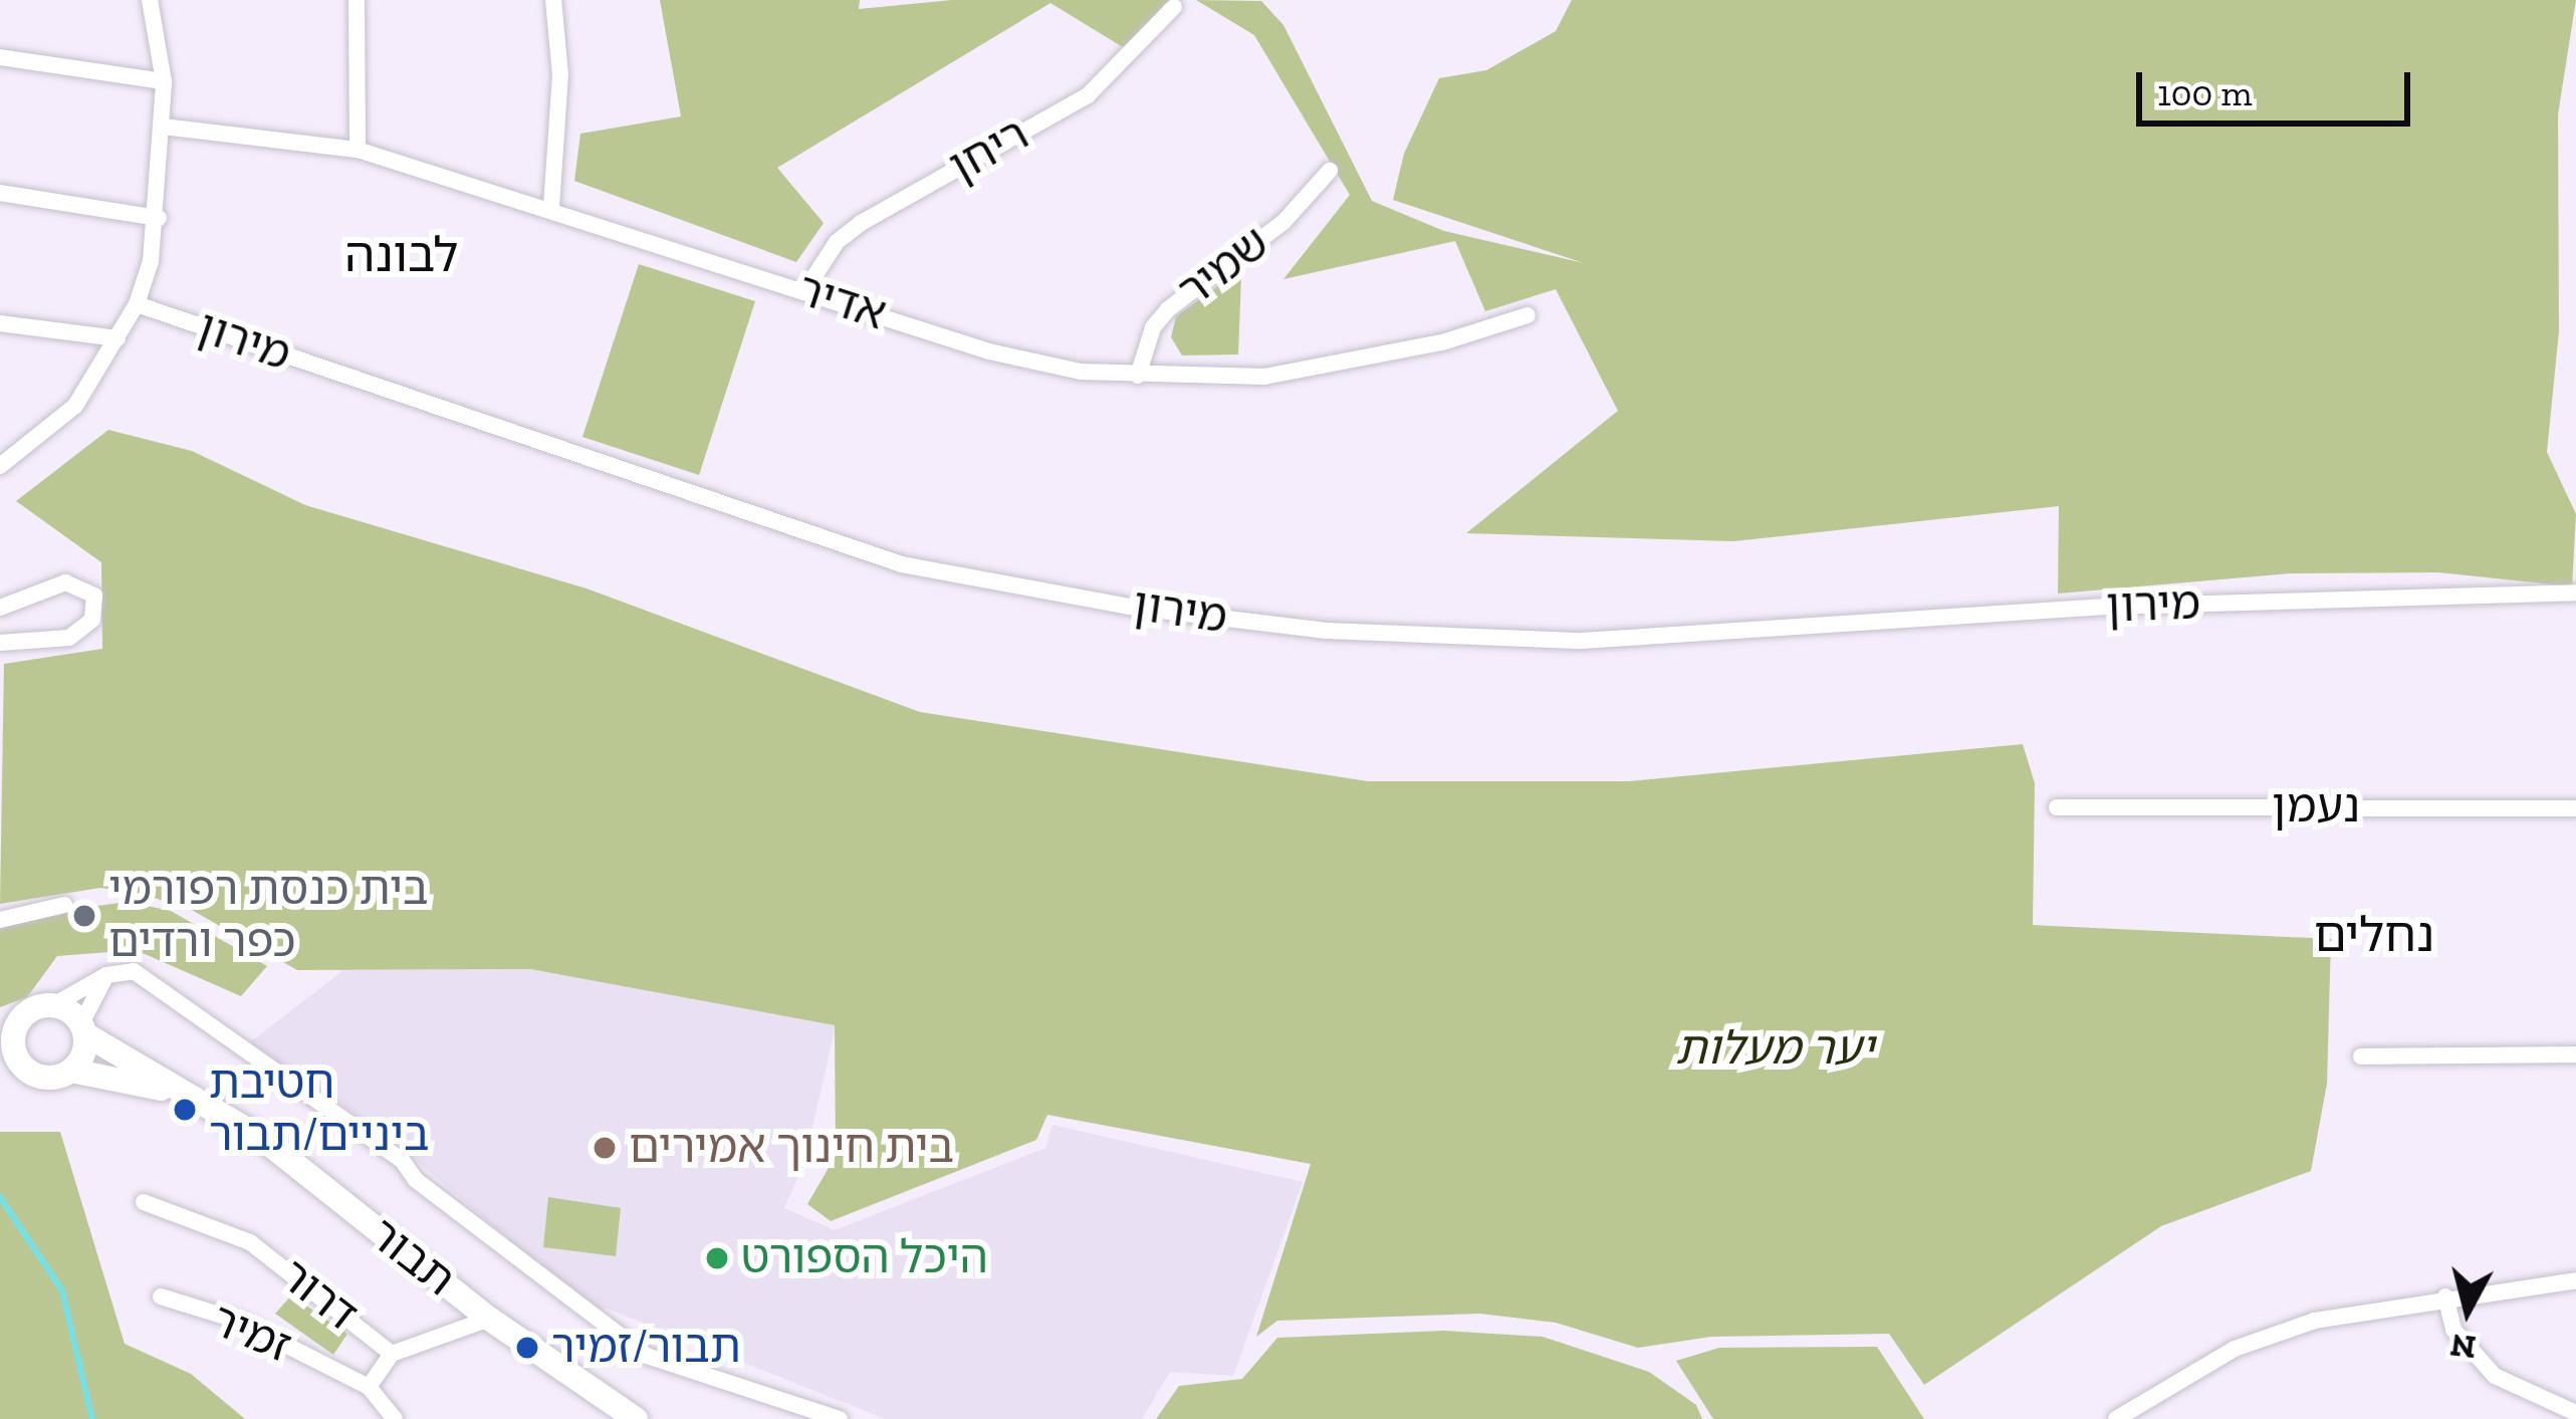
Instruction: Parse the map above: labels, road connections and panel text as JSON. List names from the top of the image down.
{
  "streets": {
    "street": [
      "ריחן",
      "שמיר",
      "אדיר",
      "מירון",
      "נעמן",
      "תבור",
      "דרור",
      "זמיר"
    ]
  },
  "crossings": [
    ["ריחן", "אדיר"],
    ["שמיר", "אדיר"],
    ["אדיר", "מירון"],
    ["תבור", "דרור"]
  ],
  "districts": ["לבונה", "נחלים"],
  "parks": ["יער מעלות"],
  "places": [
    "בית כנסת רפורמי כפר ורדים",
    "חטיבת ביניים/תבור",
    "בית חינוך אמירים",
    "היכל הספורט",
    "תבור/זמיר"
  ],
  "scale_bar": "100 m",
  "north": "bottom"
}
